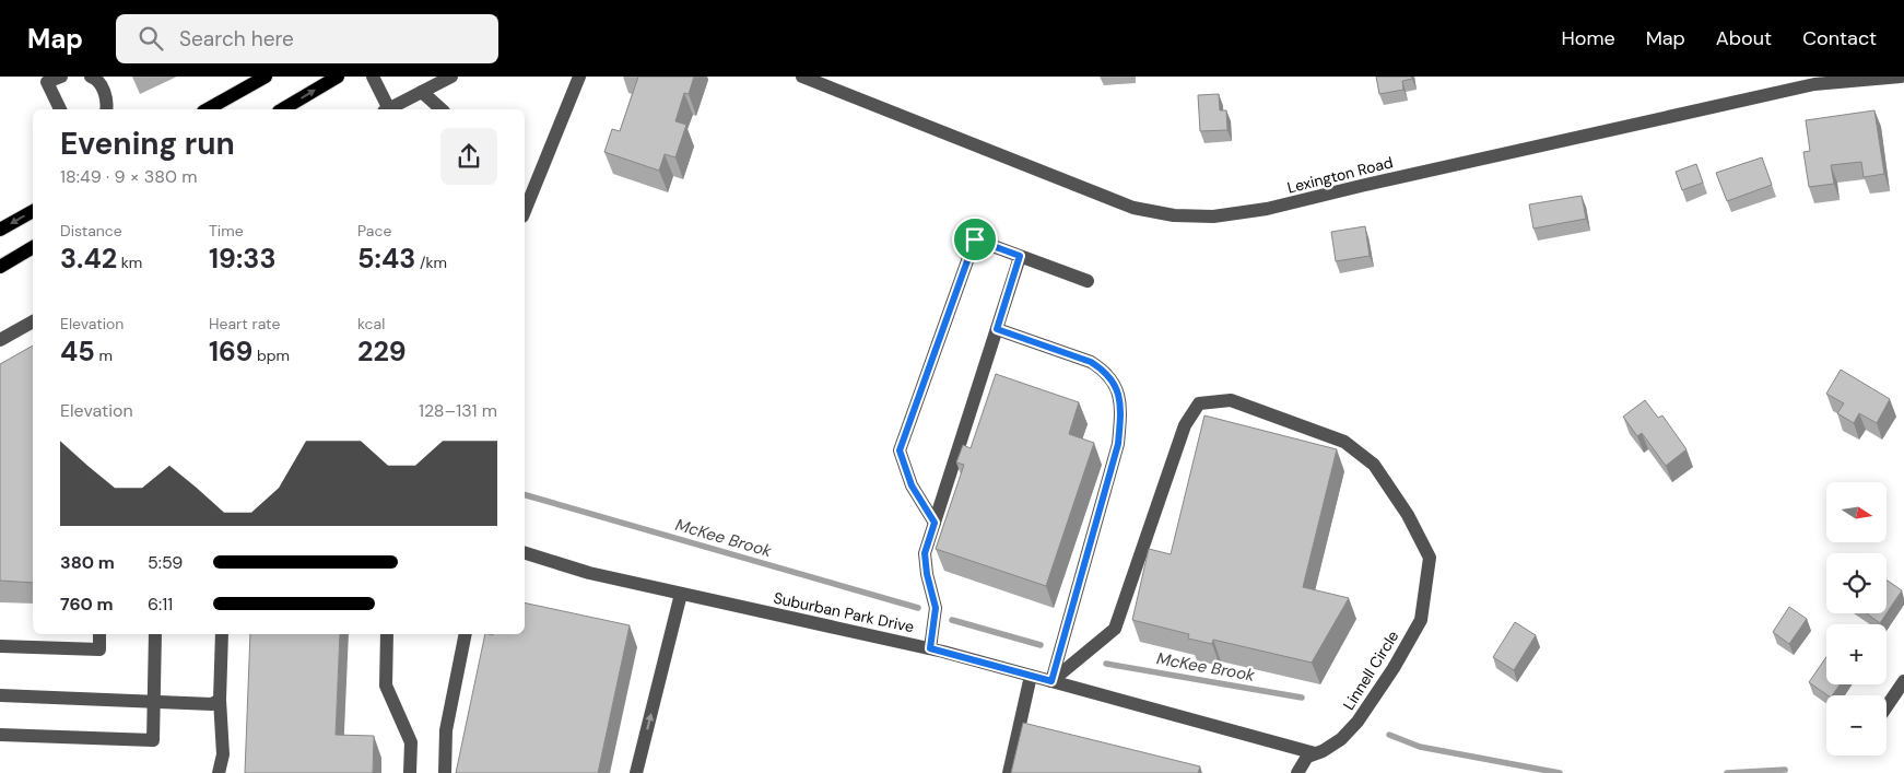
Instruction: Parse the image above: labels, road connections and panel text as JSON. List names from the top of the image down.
{
  "streets": {
    "street": ["Lexington Road", "Suburban Park Drive", "Linnell Circle"]
  },
  "crossings": [
    ["Suburban Park Drive", "Linnell Circle"]
  ],
  "water": ["McKee Brook"],
  "north": "right",
  "page": {
    "header": "Map",
    "search": "Search here",
    "nav": [
      "Home",
      "Map",
      "About",
      "Contact"
    ],
    "heading": ["Evening run", "18:49 · 9 × 380 m"],
    "stats": [
      ["Distance", "3.42 km"],
      ["Time", "19:33"],
      ["Pace", "5:43 /km"],
      ["Elevation", "45 m"],
      ["Heart rate", "169 bpm"],
      ["kcal", "229"]
    ],
    "chart": ["Elevation", "128–131 m"],
    "map_buttons": ["+", "−"],
    "list": [
      {
        "name": "380 m",
        "note": "5:59"
      },
      {
        "name": "760 m",
        "note": "6:11"
      }
    ]
  }
}
